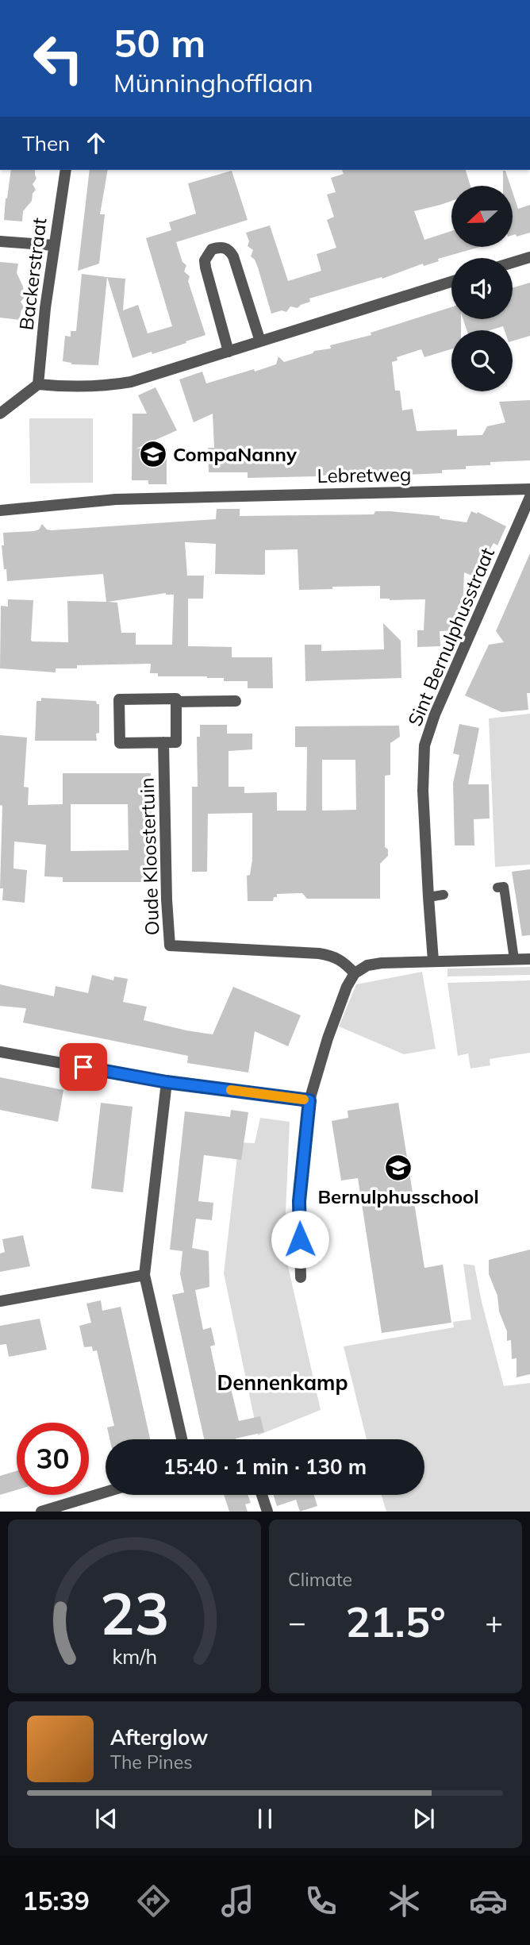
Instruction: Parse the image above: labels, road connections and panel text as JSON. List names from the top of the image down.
{
  "streets": {
    "street": [
      "Backerstraat",
      "Lebretweg",
      "Sint Bernulphusstraat",
      "Oude Kloostertuin"
    ]
  },
  "districts": ["Dennenkamp"],
  "places": {
    "school or university": ["CompaNanny", "Bernulphusschool"]
  },
  "north": "left",
  "page": {
    "turn": ["50 m", "Münninghofflaan"],
    "then": "Then",
    "limit": "30",
    "trip": "15:40 · 1 min · 130 m",
    "tile": "Climate",
    "heat": ["−", "21.5°", "+"],
    "song": ["Afterglow", "The Pines"],
    "tabs": "15:39",
    "gauge": ["23", "km/h"]
  }
}
